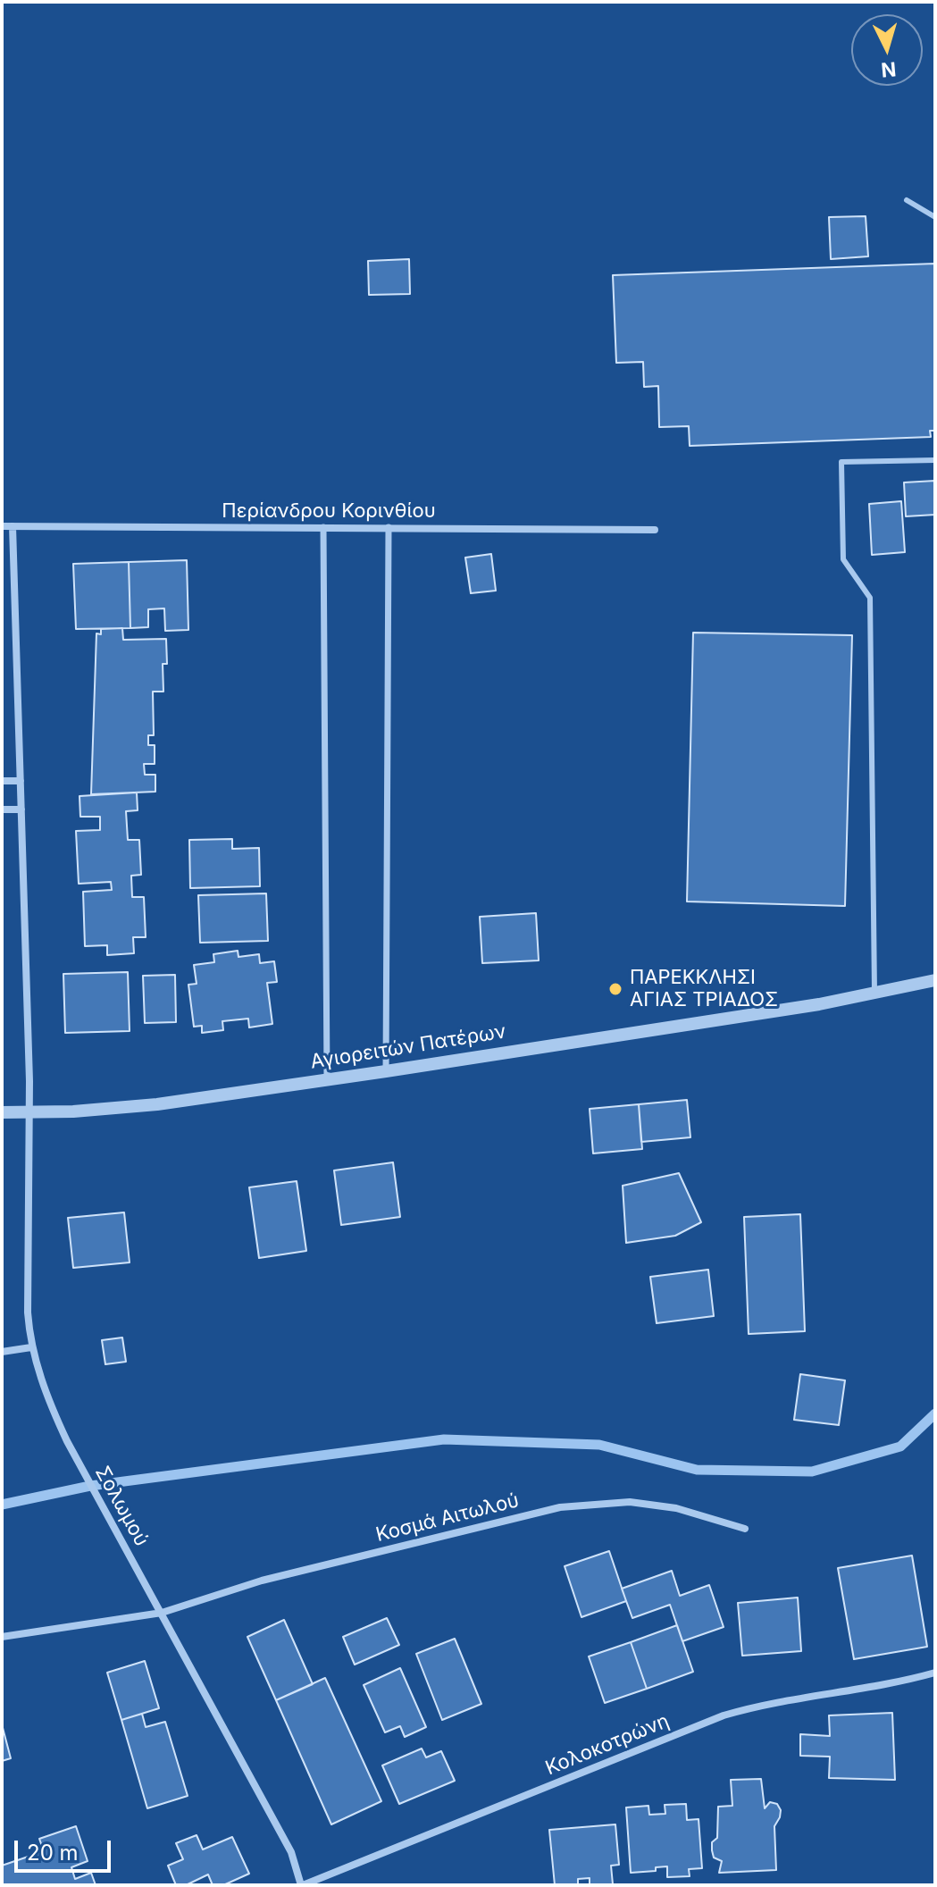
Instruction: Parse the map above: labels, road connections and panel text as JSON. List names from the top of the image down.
{
  "streets": {
    "street": [
      "Περίανδρου Κορινθίου",
      "Αγιορειτών Πατέρων",
      "Σολωμού",
      "Κοσμά Αιτωλού",
      "Κολοκοτρώνη"
    ]
  },
  "crossings": [
    ["Περίανδρου Κορινθίου", "Σολωμού"],
    ["Αγιορειτών Πατέρων", "Σολωμού"],
    ["Σολωμού", "Κοσμά Αιτωλού"],
    ["Σολωμού", "Κολοκοτρώνη"]
  ],
  "places": ["ΠΑΡΕΚΚΛΗΣΙ ΑΓΙΑΣ ΤΡΙΑΔΟΣ"],
  "scale_bar": "20 m",
  "north": "bottom"
}
